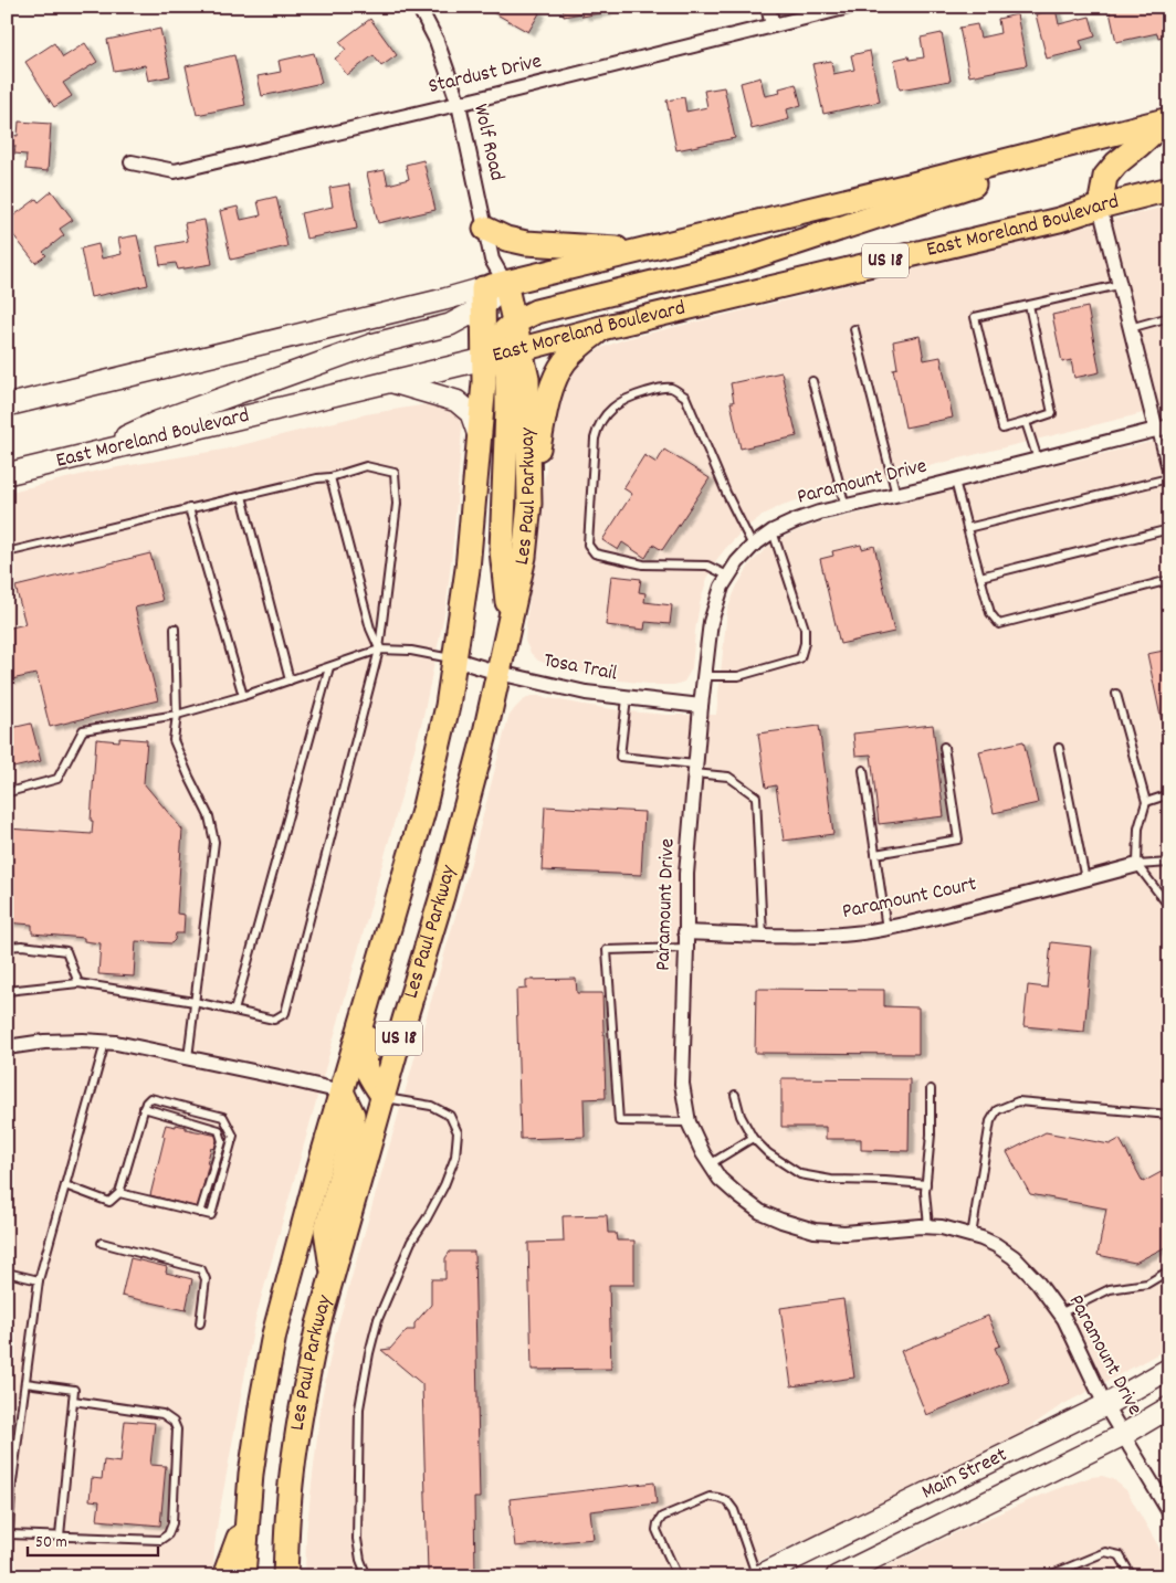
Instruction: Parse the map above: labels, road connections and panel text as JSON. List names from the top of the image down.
{
  "streets": {
    "main road": [
      "East Moreland Boulevard",
      "US 18",
      "Les Paul Parkway",
      "Main Street"
    ],
    "street": [
      "Stardust Drive",
      "Wolf Road",
      "Paramount Drive",
      "Tosa Trail",
      "Paramount Court"
    ]
  },
  "crossings": [
    ["Stardust Drive", "Wolf Road"],
    ["Wolf Road", "Les Paul Parkway"],
    ["East Moreland Boulevard", "US 18"],
    ["East Moreland Boulevard", "Les Paul Parkway"],
    ["US 18", "Les Paul Parkway"],
    ["Paramount Drive", "Tosa Trail"],
    ["Paramount Drive", "Paramount Court"],
    ["Paramount Drive", "Main Street"],
    ["Les Paul Parkway", "Tosa Trail"]
  ],
  "scale_bar": "50 m"
}
